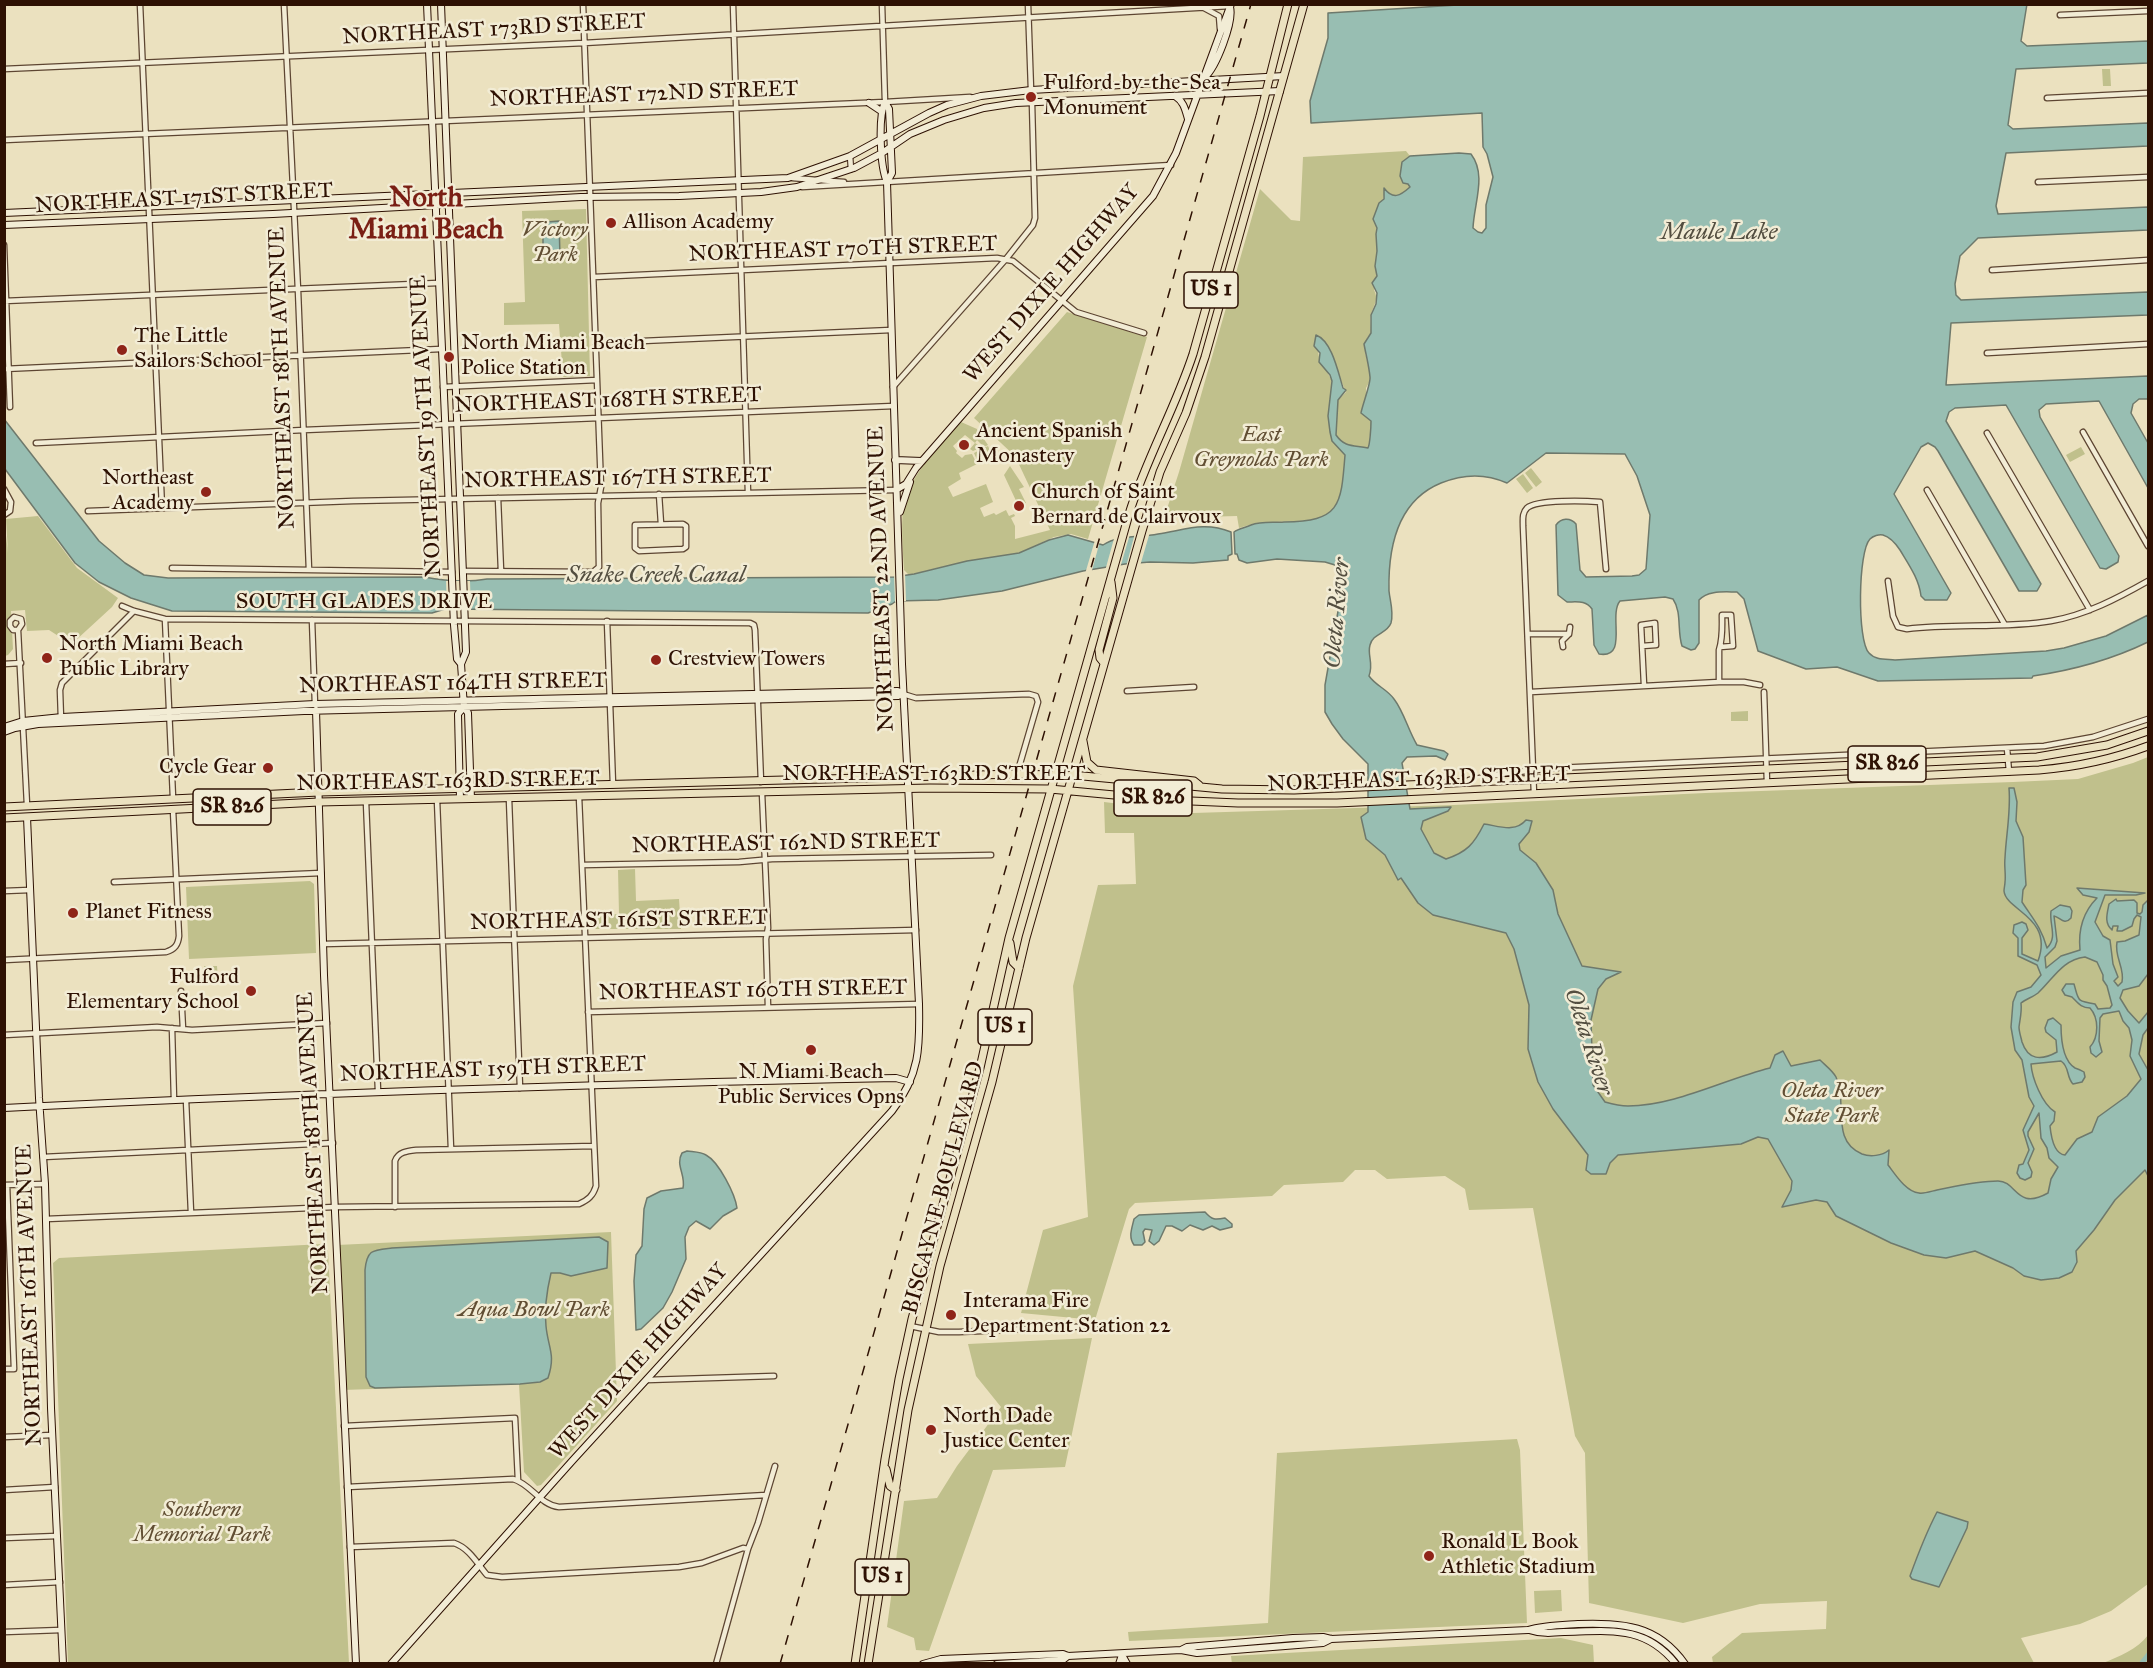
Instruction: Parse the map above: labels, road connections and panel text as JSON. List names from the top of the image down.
{
  "streets": {
    "main road": [
      "US 1",
      "SR 826",
      "NORTHEAST 163RD STREET",
      "BISCAYNE BOULEVARD"
    ],
    "street": [
      "NORTHEAST 173RD STREET",
      "NORTHEAST 172ND STREET",
      "NORTHEAST 171ST STREET",
      "NORTHEAST 170TH STREET",
      "WEST DIXIE HIGHWAY",
      "NORTHEAST 18TH AVENUE",
      "NORTHEAST 168TH STREET",
      "NORTHEAST 19TH AVENUE",
      "NORTHEAST 167TH STREET",
      "NORTHEAST 22ND AVENUE",
      "SOUTH GLADES DRIVE",
      "NORTHEAST 164TH STREET",
      "NORTHEAST 162ND STREET",
      "NORTHEAST 161ST STREET",
      "NORTHEAST 160TH STREET",
      "NORTHEAST 159TH STREET",
      "NORTHEAST 16TH AVENUE"
    ]
  },
  "crossings": [
    ["NORTHEAST 173RD STREET", "WEST DIXIE HIGHWAY"],
    ["NORTHEAST 173RD STREET", "NORTHEAST 18TH AVENUE"],
    ["NORTHEAST 173RD STREET", "NORTHEAST 19TH AVENUE"],
    ["NORTHEAST 173RD STREET", "NORTHEAST 22ND AVENUE"],
    ["NORTHEAST 172ND STREET", "NORTHEAST 171ST STREET"],
    ["NORTHEAST 172ND STREET", "WEST DIXIE HIGHWAY"],
    ["NORTHEAST 172ND STREET", "NORTHEAST 18TH AVENUE"],
    ["NORTHEAST 172ND STREET", "NORTHEAST 19TH AVENUE"],
    ["NORTHEAST 172ND STREET", "NORTHEAST 22ND AVENUE"],
    ["NORTHEAST 172ND STREET", "BISCAYNE BOULEVARD"],
    ["NORTHEAST 171ST STREET", "WEST DIXIE HIGHWAY"],
    ["NORTHEAST 171ST STREET", "NORTHEAST 18TH AVENUE"],
    ["NORTHEAST 171ST STREET", "NORTHEAST 19TH AVENUE"],
    ["NORTHEAST 171ST STREET", "NORTHEAST 22ND AVENUE"],
    ["NORTHEAST 170TH STREET", "WEST DIXIE HIGHWAY"],
    ["NORTHEAST 170TH STREET", "NORTHEAST 22ND AVENUE"],
    ["WEST DIXIE HIGHWAY", "NORTHEAST 167TH STREET"],
    ["WEST DIXIE HIGHWAY", "NORTHEAST 22ND AVENUE"],
    ["WEST DIXIE HIGHWAY", "NORTHEAST 159TH STREET"],
    ["NORTHEAST 18TH AVENUE", "NORTHEAST 168TH STREET"],
    ["NORTHEAST 18TH AVENUE", "NORTHEAST 167TH STREET"],
    ["NORTHEAST 18TH AVENUE", "SOUTH GLADES DRIVE"],
    ["NORTHEAST 18TH AVENUE", "NORTHEAST 164TH STREET"],
    ["NORTHEAST 18TH AVENUE", "NORTHEAST 163RD STREET"],
    ["NORTHEAST 18TH AVENUE", "NORTHEAST 161ST STREET"],
    ["NORTHEAST 18TH AVENUE", "NORTHEAST 159TH STREET"],
    ["NORTHEAST 168TH STREET", "NORTHEAST 19TH AVENUE"],
    ["NORTHEAST 168TH STREET", "NORTHEAST 22ND AVENUE"],
    ["NORTHEAST 19TH AVENUE", "NORTHEAST 167TH STREET"],
    ["NORTHEAST 19TH AVENUE", "SOUTH GLADES DRIVE"],
    ["NORTHEAST 19TH AVENUE", "NORTHEAST 164TH STREET"],
    ["NORTHEAST 19TH AVENUE", "NORTHEAST 163RD STREET"],
    ["NORTHEAST 167TH STREET", "NORTHEAST 22ND AVENUE"],
    ["NORTHEAST 22ND AVENUE", "NORTHEAST 164TH STREET"],
    ["NORTHEAST 22ND AVENUE", "NORTHEAST 163RD STREET"],
    ["NORTHEAST 22ND AVENUE", "NORTHEAST 162ND STREET"],
    ["NORTHEAST 22ND AVENUE", "NORTHEAST 161ST STREET"],
    ["NORTHEAST 22ND AVENUE", "NORTHEAST 160TH STREET"],
    ["NORTHEAST 22ND AVENUE", "NORTHEAST 159TH STREET"],
    ["SOUTH GLADES DRIVE", "NORTHEAST 164TH STREET"],
    ["NORTHEAST 164TH STREET", "NORTHEAST 163RD STREET"],
    ["NORTHEAST 163RD STREET", "BISCAYNE BOULEVARD"],
    ["NORTHEAST 163RD STREET", "NORTHEAST 16TH AVENUE"],
    ["NORTHEAST 159TH STREET", "NORTHEAST 16TH AVENUE"]
  ],
  "districts": ["North Miami Beach"],
  "water": ["Maule Lake", "Snake Creek Canal", "Oleta River"],
  "parks": [
    "Victory Park",
    "East Greynolds Park",
    "Oleta River State Park",
    "Aqua Bowl Park",
    "Southern Memorial Park"
  ],
  "places": [
    "Fulford-by-the-Sea Monument",
    "Allison Academy",
    "The Little Sailors School",
    "North Miami Beach Police Station",
    "Ancient Spanish Monastery",
    "Northeast Academy",
    "Church of Saint Bernard de Clairvoux",
    "North Miami Beach Public Library",
    "Crestview Towers",
    "Cycle Gear",
    "Planet Fitness",
    "Fulford Elementary School",
    "N Miami Beach Public Services Opns",
    "Interama Fire Department Station 22",
    "North Dade Justice Center",
    "Ronald L Book Athletic Stadium"
  ]
}
